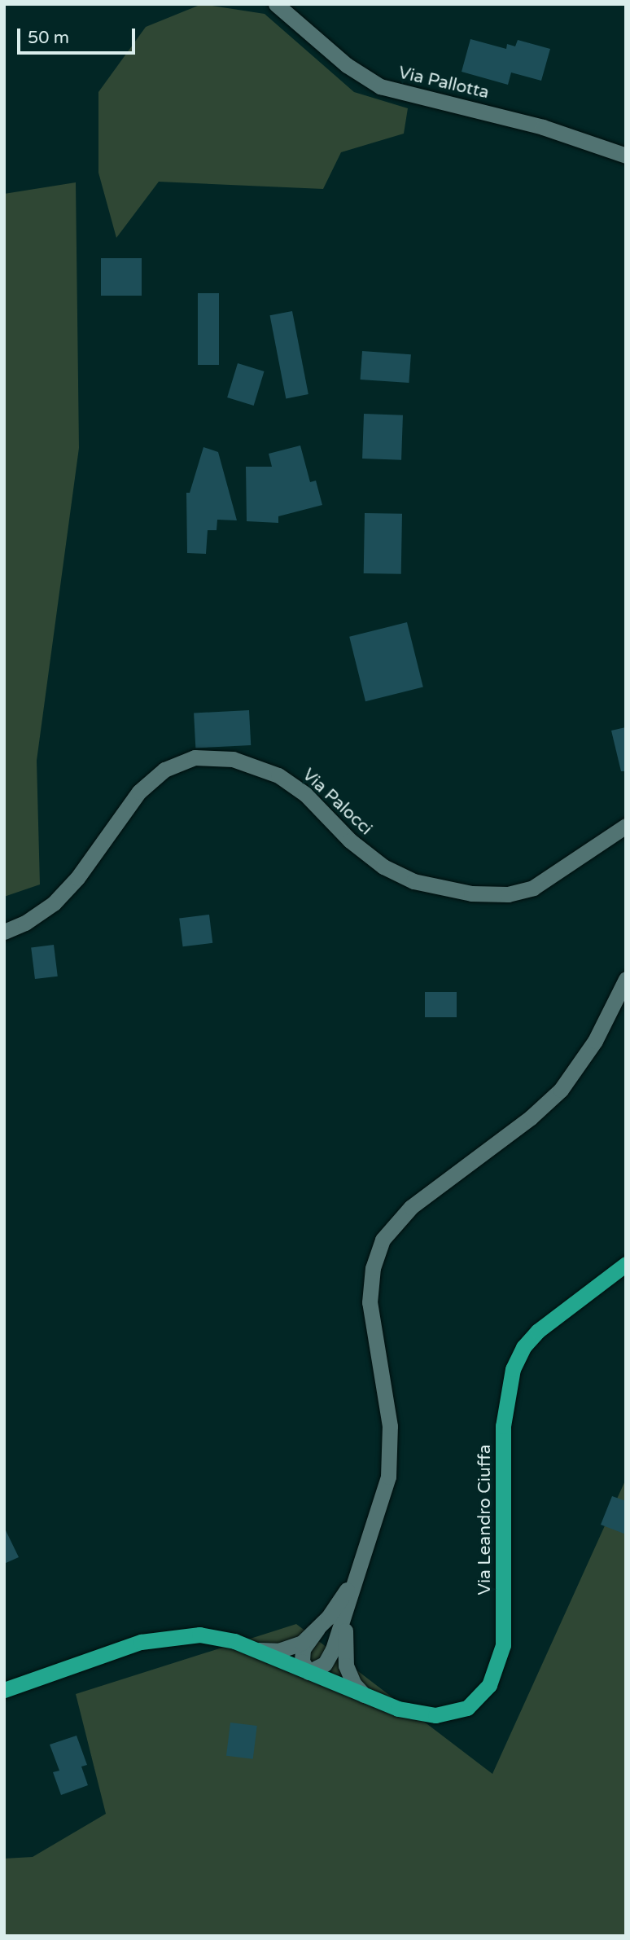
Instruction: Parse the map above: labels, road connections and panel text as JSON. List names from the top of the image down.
{
  "streets": {
    "main road": ["Via Leandro Ciuffa"],
    "street": ["Via Pallotta", "Via Palocci"]
  },
  "scale_bar": "50 m"
}
